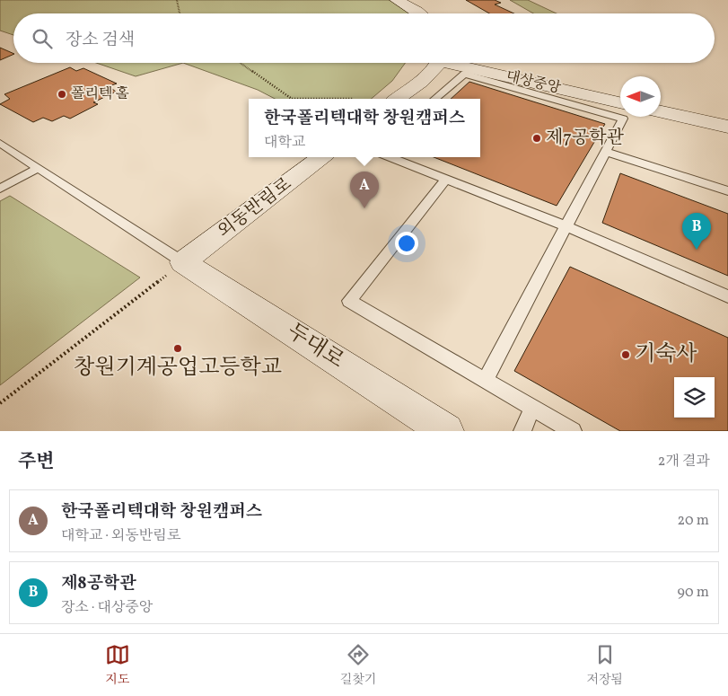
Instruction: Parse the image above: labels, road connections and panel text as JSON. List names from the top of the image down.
{
  "streets": {
    "street": ["대상중앙", "외동반림로", "두대로"]
  },
  "crossings": [
    ["외동반림로", "두대로"]
  ],
  "places": [
    "폴리텍 홀",
    "제7공학관",
    "창원기계공업고등학교",
    "기숙사"
  ],
  "north": "left",
  "page": {
    "search": "장소 검색",
    "popup": ["한국폴리텍대학 창원캠퍼스", "대학교"],
    "pins": ["A", "B"],
    "heading": ["주변", "2개 결과"],
    "list": [
      {
        "mark": "A",
        "name": "한국폴리텍대학 창원캠퍼스",
        "note": "대학교 · 외동반림로",
        "value": "20 m"
      },
      {
        "mark": "B",
        "name": "제8공학관",
        "note": "장소 · 대상중앙",
        "value": "90 m"
      }
    ],
    "nav": ["지도", "길찾기", "저장됨"]
  }
}
